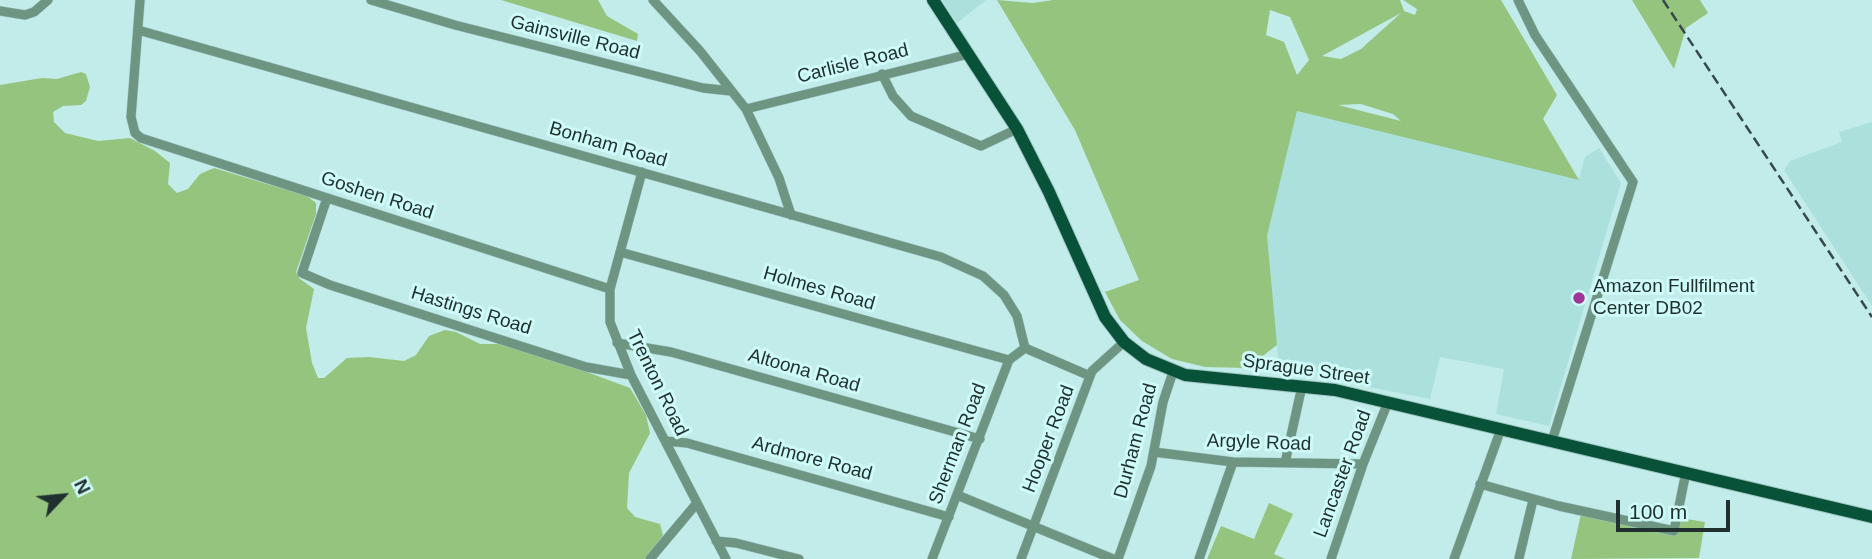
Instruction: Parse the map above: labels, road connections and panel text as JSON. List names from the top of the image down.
{
  "streets": {
    "main road": ["Sprague Street"],
    "street": [
      "Gainsville Road",
      "Carlisle Road",
      "Bonham Road",
      "Goshen Road",
      "Holmes Road",
      "Hastings Road",
      "Altoona Road",
      "Trenton Road",
      "Hooper Road",
      "Durham Road",
      "Argyle Road",
      "Sherman Road",
      "Ardmore Road",
      "Lancaster Road"
    ]
  },
  "crossings": [
    ["Carlisle Road", "Sprague Street"],
    ["Bonham Road", "Goshen Road"],
    ["Bonham Road", "Trenton Road"],
    ["Goshen Road", "Hastings Road"],
    ["Goshen Road", "Trenton Road"],
    ["Holmes Road", "Trenton Road"],
    ["Holmes Road", "Sherman Road"],
    ["Hastings Road", "Trenton Road"],
    ["Sprague Street", "Hooper Road"],
    ["Sprague Street", "Durham Road"],
    ["Sprague Street", "Lancaster Road"],
    ["Altoona Road", "Trenton Road"],
    ["Altoona Road", "Sherman Road"],
    ["Trenton Road", "Ardmore Road"],
    ["Durham Road", "Argyle Road"],
    ["Argyle Road", "Lancaster Road"],
    ["Sherman Road", "Ardmore Road"]
  ],
  "places": ["Amazon Fullfilment Center DB02"],
  "scale_bar": "100 m",
  "north": "top right"
}
